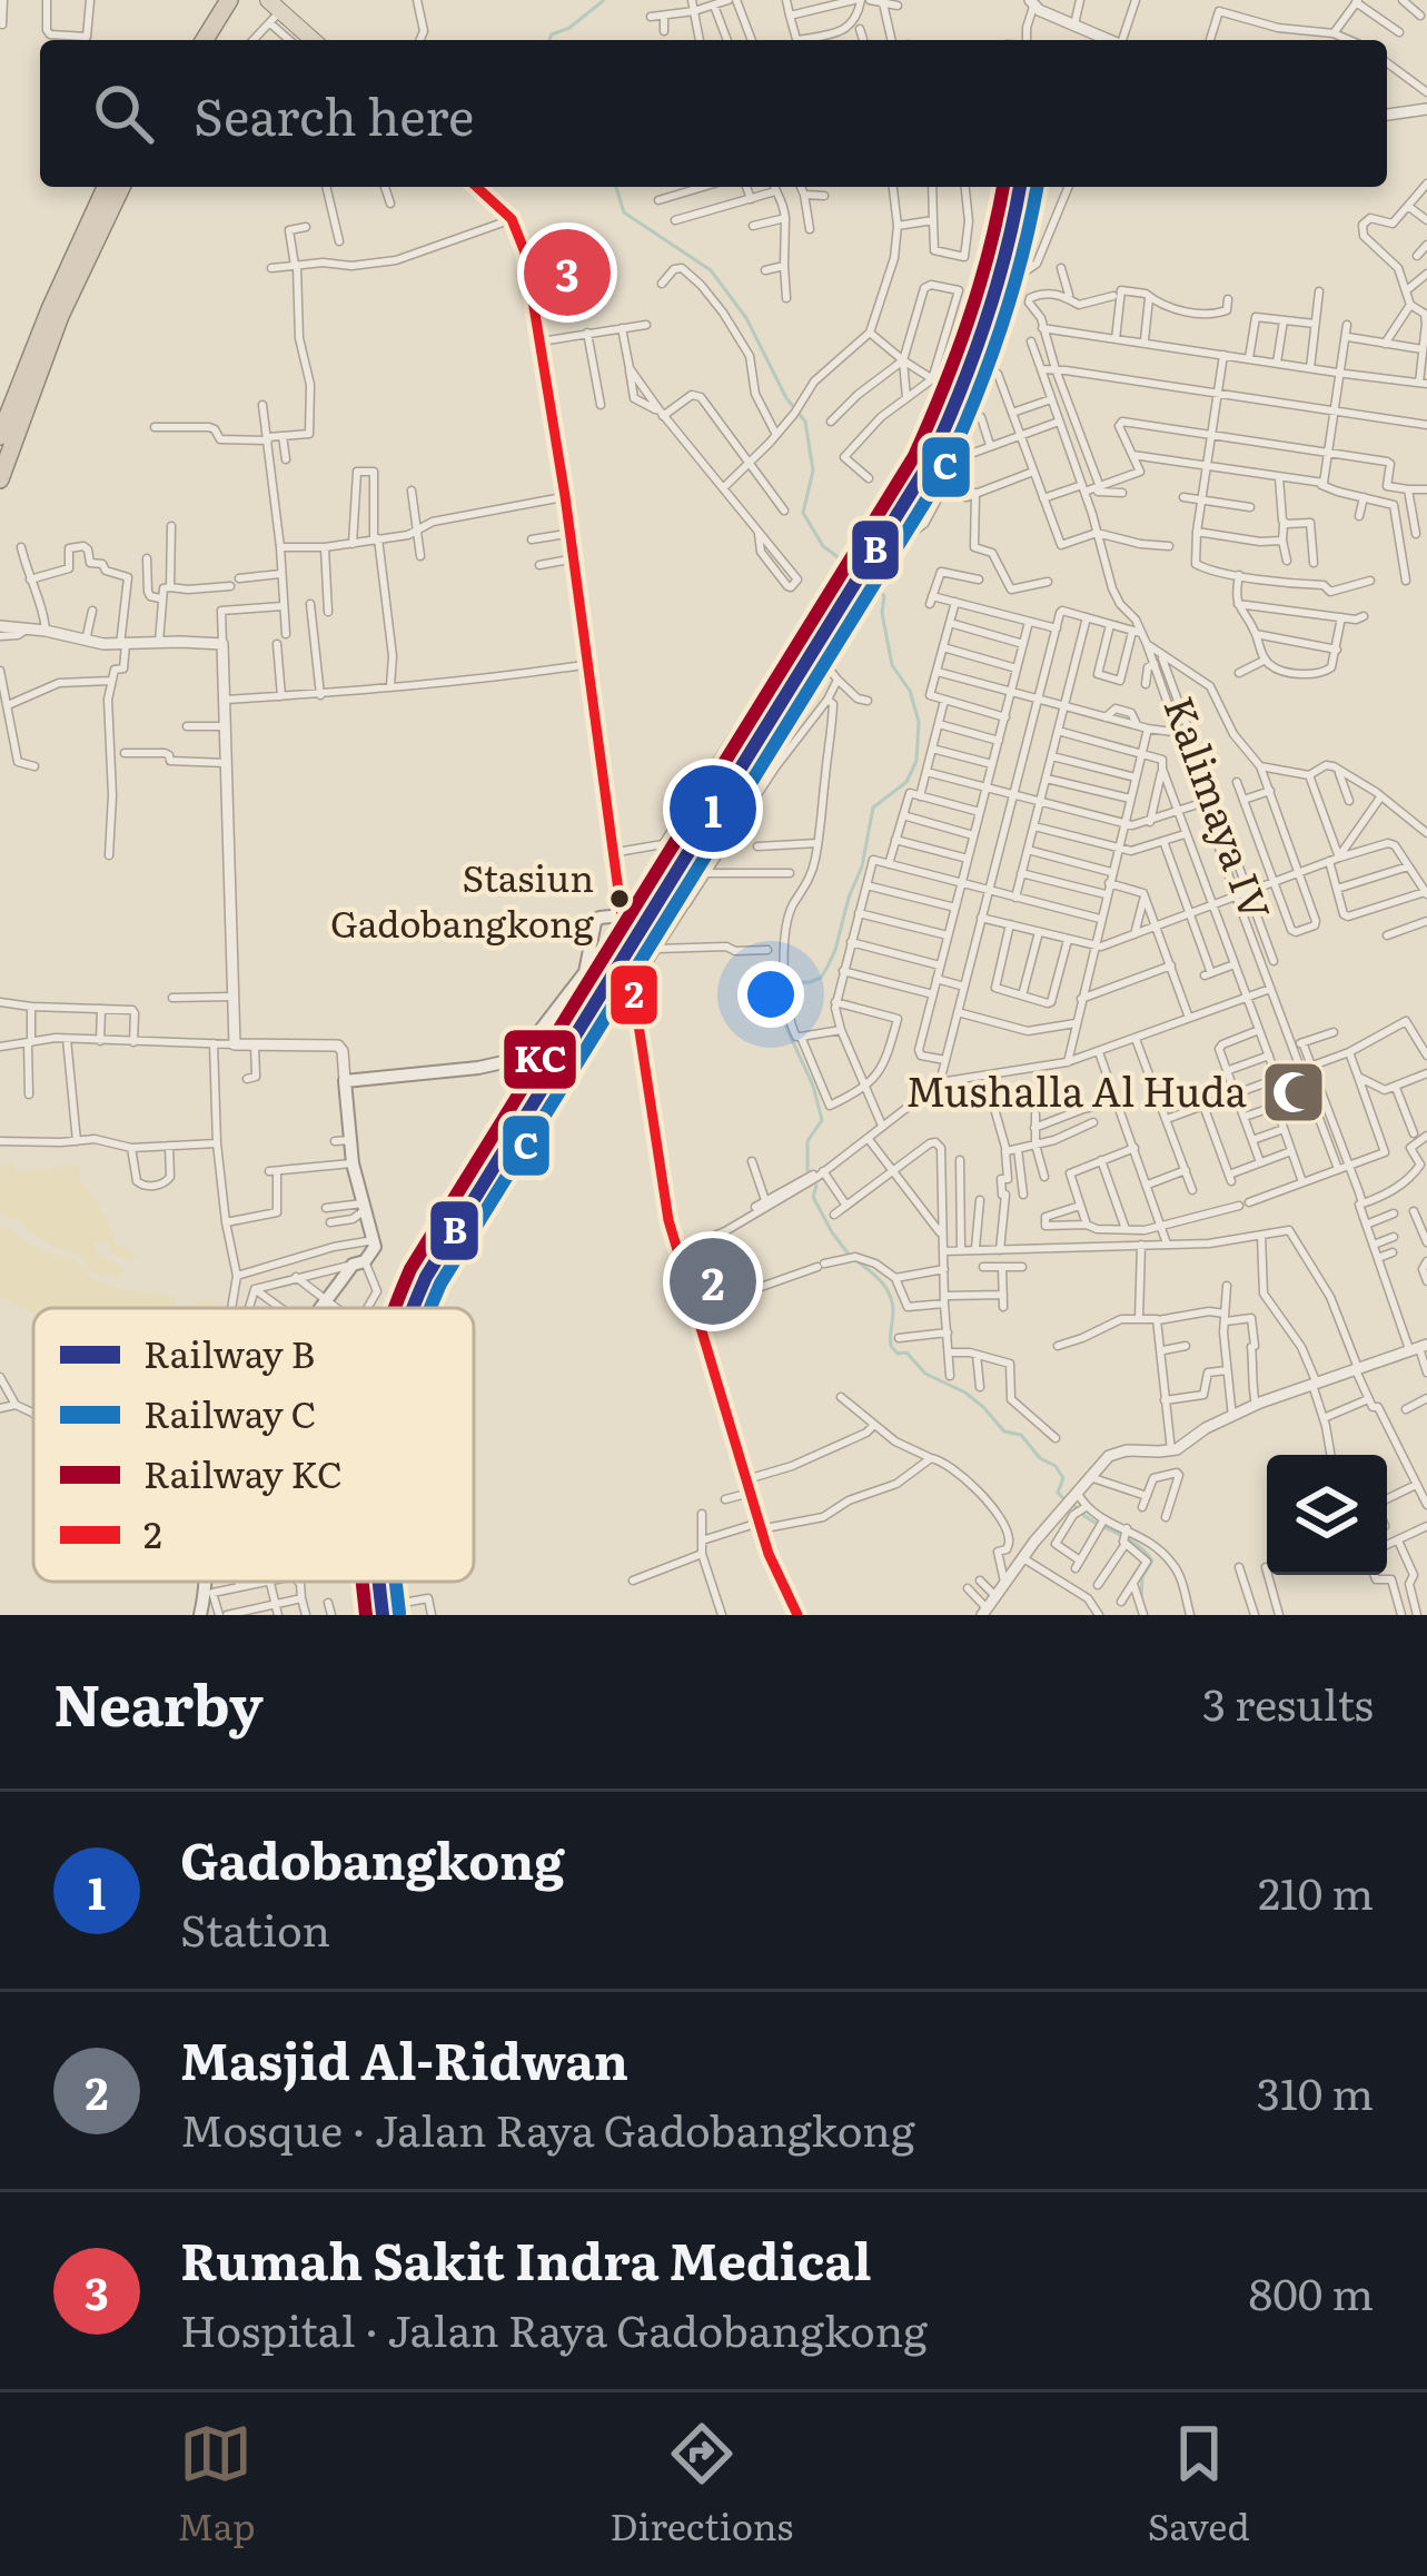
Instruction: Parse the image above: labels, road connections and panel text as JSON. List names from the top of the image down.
{
  "streets": {
    "street": ["Kalimaya IV"]
  },
  "places": {
    "other": ["Stasiun Gadobangkong"],
    "mosque": ["Mushalla Al Huda"]
  },
  "lines": [
    "rail line B",
    "rail line C",
    "rail line KC",
    "transit line 2"
  ],
  "legend": [
    "Railway B",
    "Railway C",
    "Railway KC",
    "2"
  ],
  "page": {
    "search": "Search here",
    "pins": ["3", "1", "2"],
    "heading": ["Nearby", "3 results"],
    "list": [
      {
        "mark": "1",
        "name": "Gadobangkong",
        "note": "Station",
        "value": "210 m"
      },
      {
        "mark": "2",
        "name": "Masjid Al-Ridwan",
        "note": "Mosque · Jalan Raya Gadobangkong",
        "value": "310 m"
      },
      {
        "mark": "3",
        "name": "Rumah Sakit Indra Medical",
        "note": "Hospital · Jalan Raya Gadobangkong",
        "value": "800 m"
      }
    ],
    "nav": ["Map", "Directions", "Saved"]
  }
}
